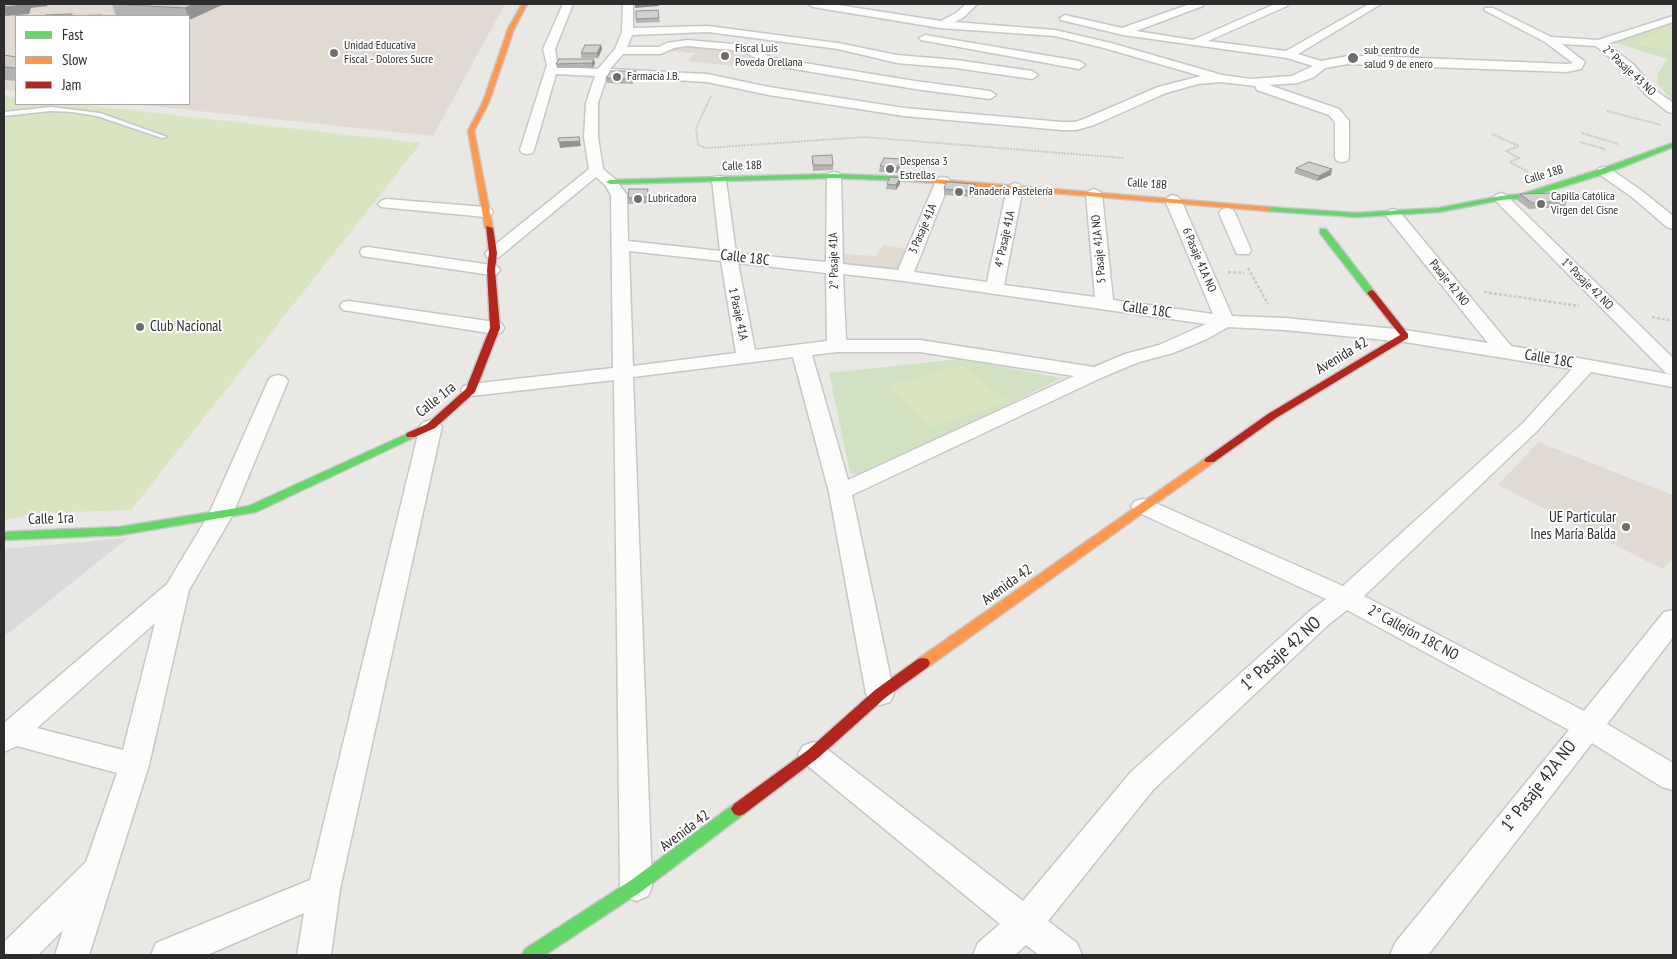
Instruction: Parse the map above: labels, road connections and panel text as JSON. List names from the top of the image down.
{
  "streets": {
    "street": [
      "2° Pasaje 43 NO",
      "Calle 18B",
      "3 Pasaje 41A",
      "4° Pasaje 41A",
      "5 Pasaje 41A NO",
      "Calle 18C",
      "6 Pasaje 41A NO",
      "2° Pasaje 41A",
      "Pasaje 42 NO",
      "1° Pasaje 42 NO",
      "1 Pasaje 41A",
      "Avenida 42",
      "Calle 1ra",
      "2° Callejón 18C NO",
      "1° Pasaje 42A NO"
    ]
  },
  "crossings": [
    ["Calle 18B", "3 Pasaje 41A"],
    ["Calle 18B", "4° Pasaje 41A"],
    ["Calle 18B", "5 Pasaje 41A NO"],
    ["Calle 18B", "6 Pasaje 41A NO"],
    ["Calle 18B", "2° Pasaje 41A"],
    ["Calle 18B", "Pasaje 42 NO"],
    ["Calle 18B", "1° Pasaje 42 NO"],
    ["Calle 18B", "1 Pasaje 41A"],
    ["3 Pasaje 41A", "Calle 18C"],
    ["4° Pasaje 41A", "Calle 18C"],
    ["5 Pasaje 41A NO", "Calle 18C"],
    ["Calle 18C", "6 Pasaje 41A NO"],
    ["Calle 18C", "2° Pasaje 41A"],
    ["Calle 18C", "Pasaje 42 NO"],
    ["Calle 18C", "1° Pasaje 42 NO"],
    ["Calle 18C", "1 Pasaje 41A"],
    ["Calle 18C", "Avenida 42"],
    ["1° Pasaje 42 NO", "2° Callejón 18C NO"],
    ["Avenida 42", "2° Callejón 18C NO"],
    ["2° Callejón 18C NO", "1° Pasaje 42A NO"]
  ],
  "places": [
    "Unidad Educativa Fiscal - Dolores Sucre",
    "Fiscal Luis Poveda Orellana",
    "sub centro de salud 9 de enero",
    "Farmacia J.B.",
    "Despensa 3 Estrellas",
    "Panadería Pastelería",
    "Lubricadora",
    "Capilla Católica Virgen del Cisne",
    "Club Nacional",
    "UE Particular Ines María Balda"
  ],
  "legend": ["Fast", "Slow", "Jam"]
}
